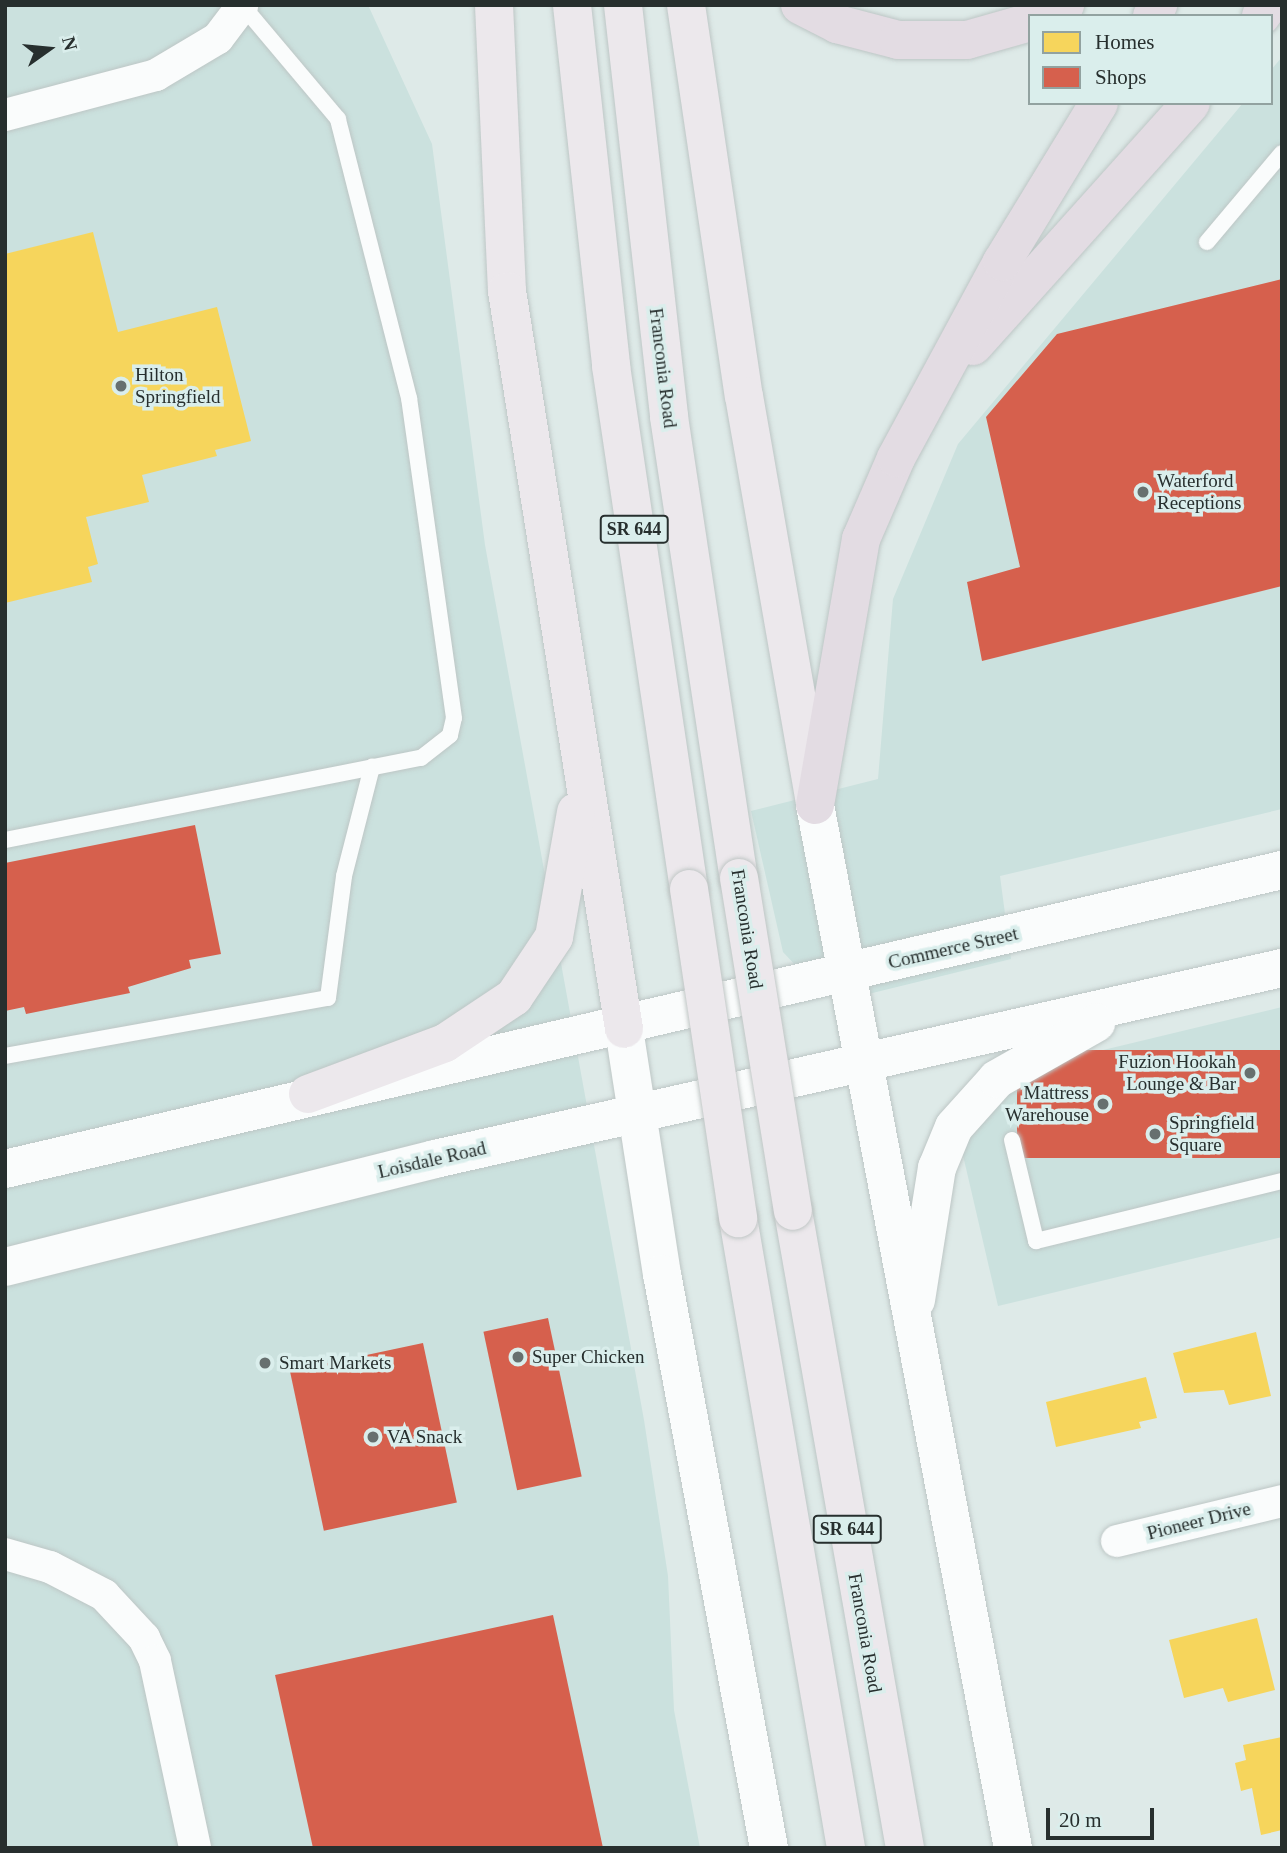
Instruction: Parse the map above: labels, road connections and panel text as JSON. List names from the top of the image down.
{
  "streets": {
    "main road": [
      "Franconia Road",
      "SR 644",
      "Commerce Street",
      "Loisdale Road"
    ],
    "street": ["Pioneer Drive"]
  },
  "places": [
    "Hilton Springfield",
    "Waterford Receptions",
    "Fuzion Hookah Lounge & Bar",
    "Mattress Warehouse",
    "Springfield Square",
    "Super Chicken",
    "Smart Markets",
    "VA Snack"
  ],
  "legend": ["Homes", "Shops"],
  "scale_bar": "20 m",
  "north": "right"
}
